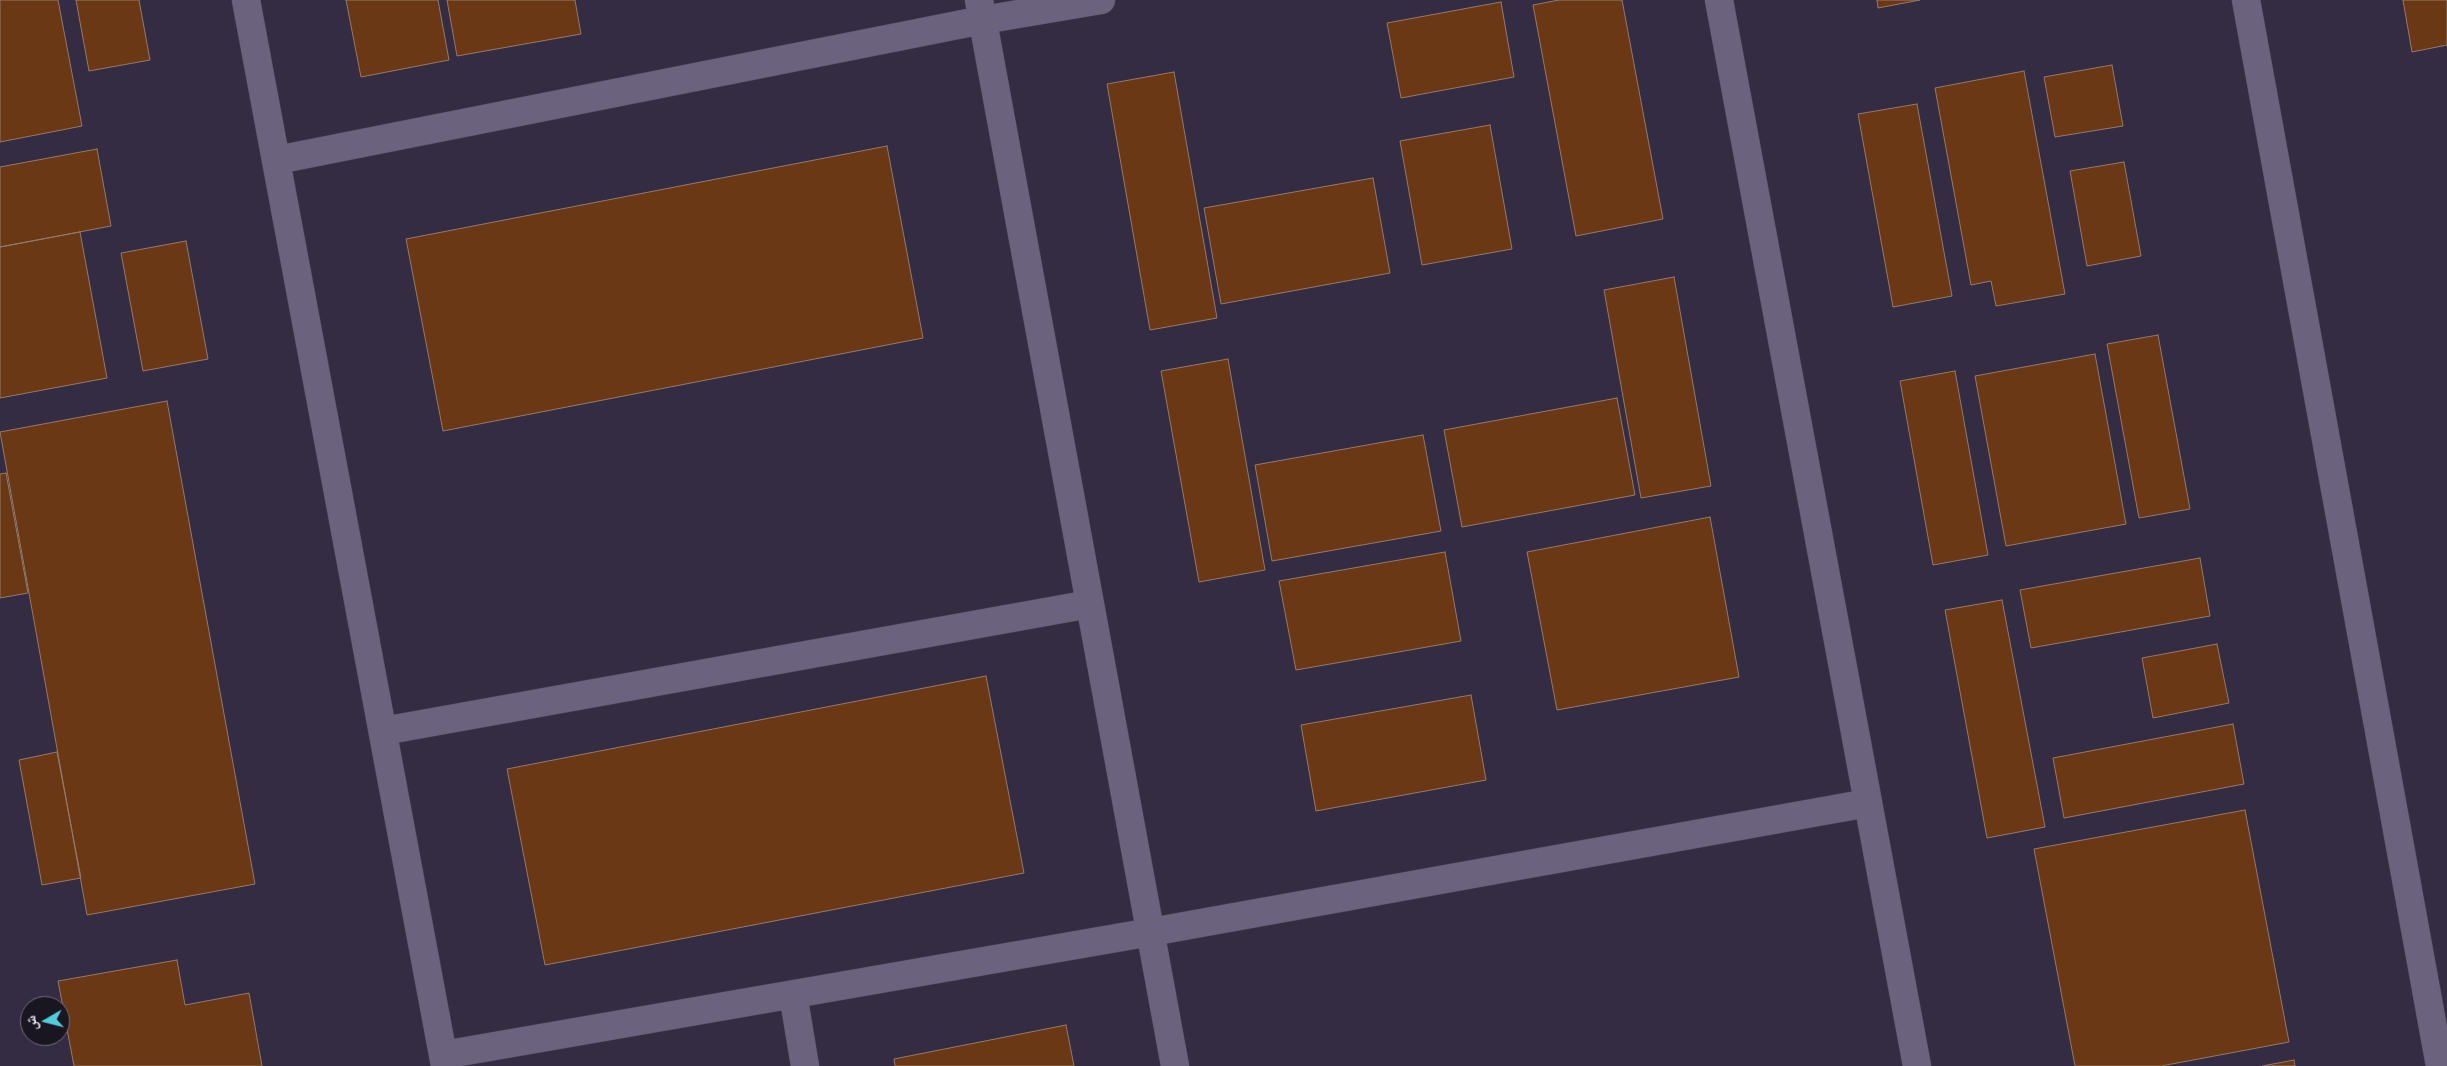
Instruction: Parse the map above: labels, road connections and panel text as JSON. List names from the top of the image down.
{
  "north": "left"
}
